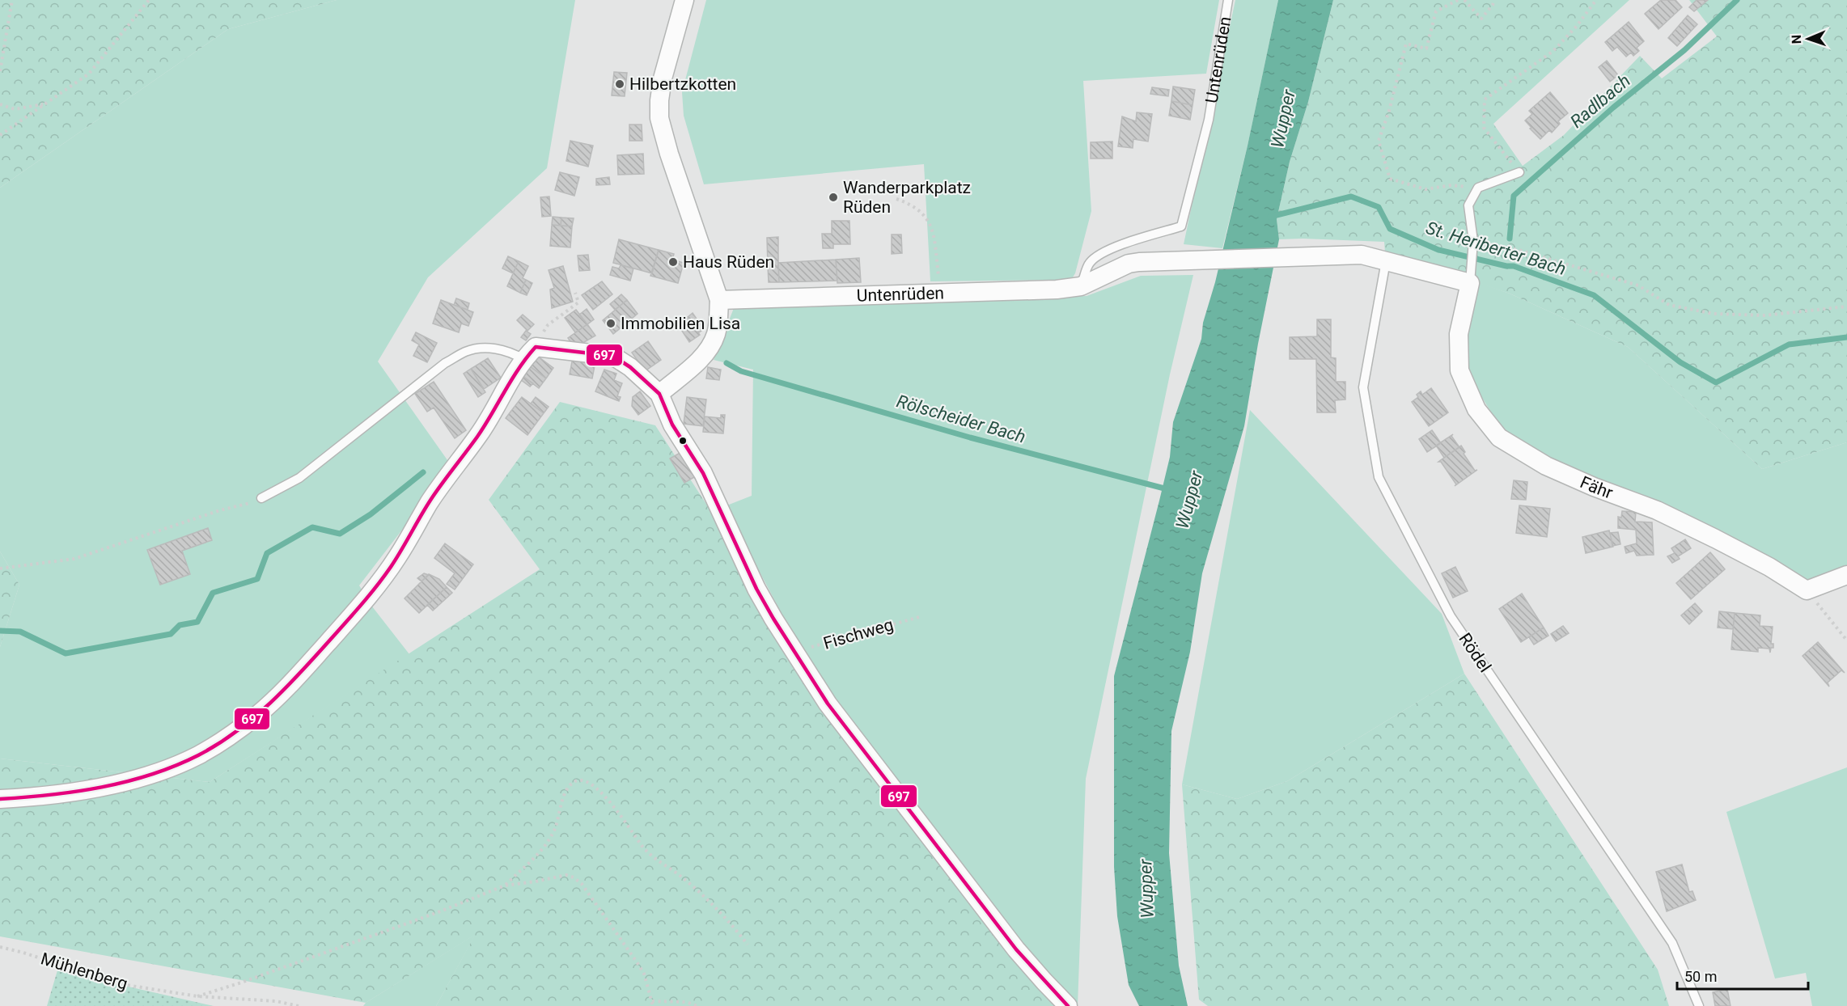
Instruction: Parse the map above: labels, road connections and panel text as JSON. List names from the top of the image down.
{
  "streets": {
    "street": ["Untenrüden", "Fähr"],
    "lane": ["Rödel"],
    "path": ["Fischweg", "Mühlenberg"]
  },
  "crossings": [
    ["Untenrüden", "Rödel"]
  ],
  "water": [
    "Radlbach",
    "Wupper",
    "St. Heriberter Bach",
    "Rölscheider Bach"
  ],
  "places": [
    "Hilbertzkotten",
    "Wanderparkplatz Rüden",
    "Haus Rüden",
    "Immobilien Lisa"
  ],
  "lines": ["transit line 697"],
  "scale_bar": "50 m",
  "north": "left"
}
